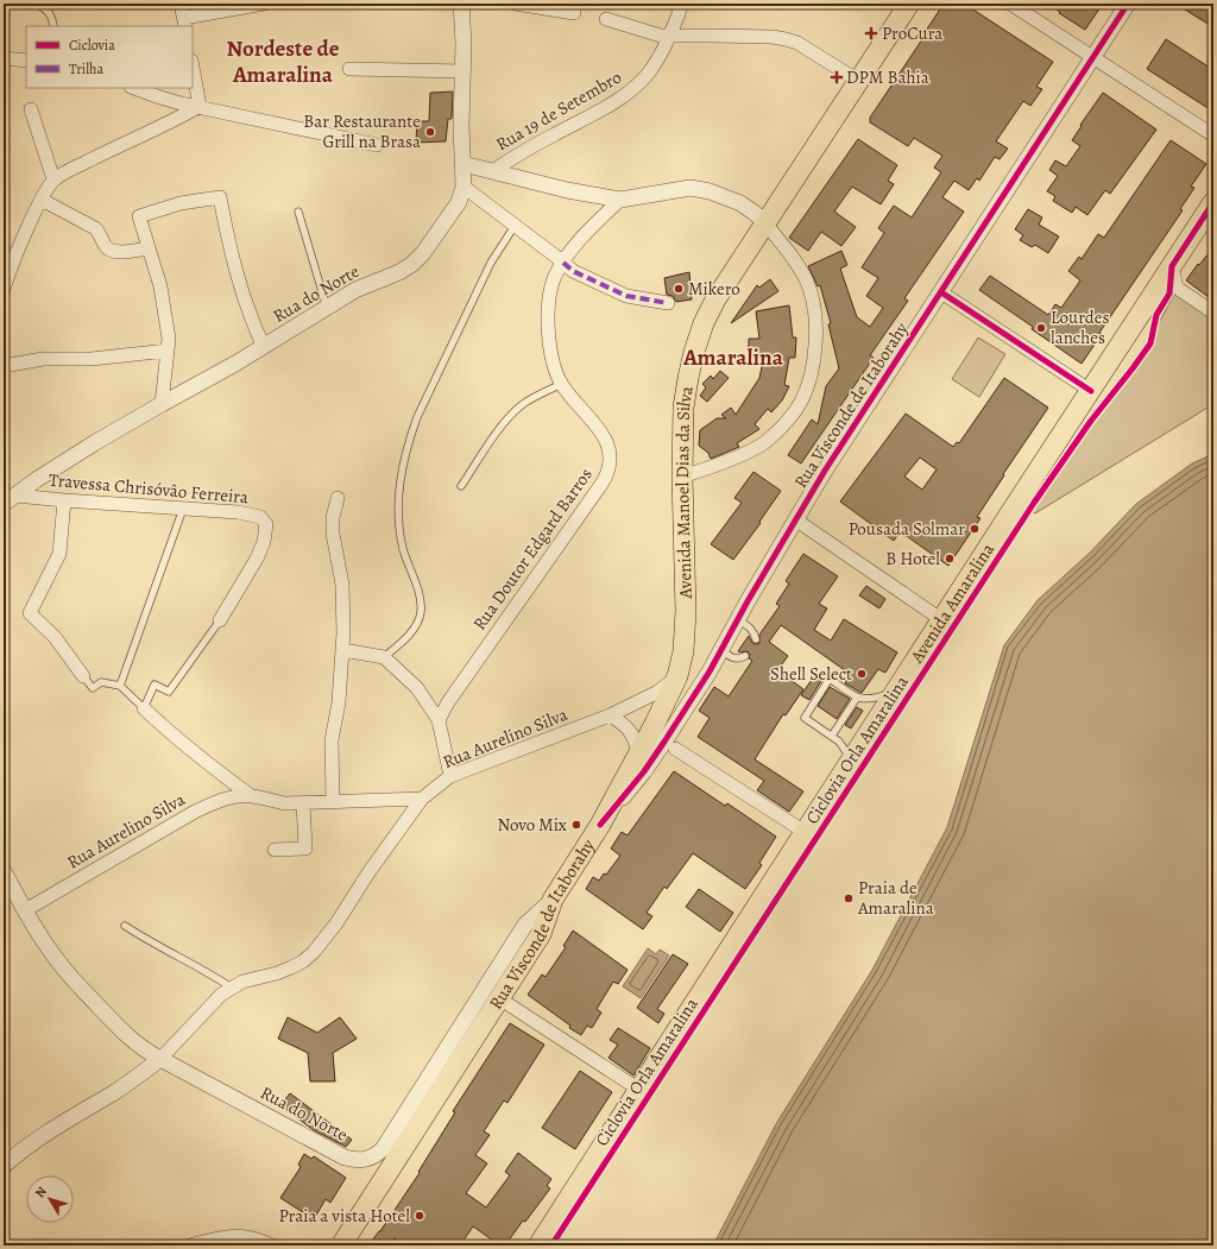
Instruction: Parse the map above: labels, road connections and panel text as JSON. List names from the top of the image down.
{
  "streets": {
    "main road": ["Rua Visconde de Itaborahy", "Avenida Manoel Dias da Silva", "Avenida Amaralina"],
    "street": [
      "Rua 19 de Setembro",
      "Rua do Norte",
      "Travessa Chrisóvâo Ferreira",
      "Rua Doutor Edgard Barros",
      "Rua Aurelino Silva"
    ],
    "cycle path": ["Ciclovia Orla Amaralina"]
  },
  "crossings": [
    ["Rua do Norte", "Rua Visconde de Itaborahy"],
    ["Rua do Norte", "Travessa Chrisóvâo Ferreira"],
    ["Rua do Norte", "Rua Aurelino Silva"],
    ["Rua Visconde de Itaborahy", "Avenida Manoel Dias da Silva"],
    ["Travessa Chrisóvâo Ferreira", "Rua Aurelino Silva"],
    ["Avenida Manoel Dias da Silva", "Rua Aurelino Silva"]
  ],
  "districts": ["Nordeste de Amaralina", "Amaralina"],
  "places": {
    "health": ["ProCura", "DPM Bahia"],
    "other": [
      "Bar Restaurante Grill na Brasa",
      "Mikero",
      "Lourdes lanches",
      "Pousada Solmar",
      "B Hotel",
      "Shell Select",
      "Novo Mix",
      "Praia de Amaralina",
      "Praia a vista Hotel"
    ]
  },
  "legend": ["Ciclovia", "Trilha"],
  "north": "top left"
}
